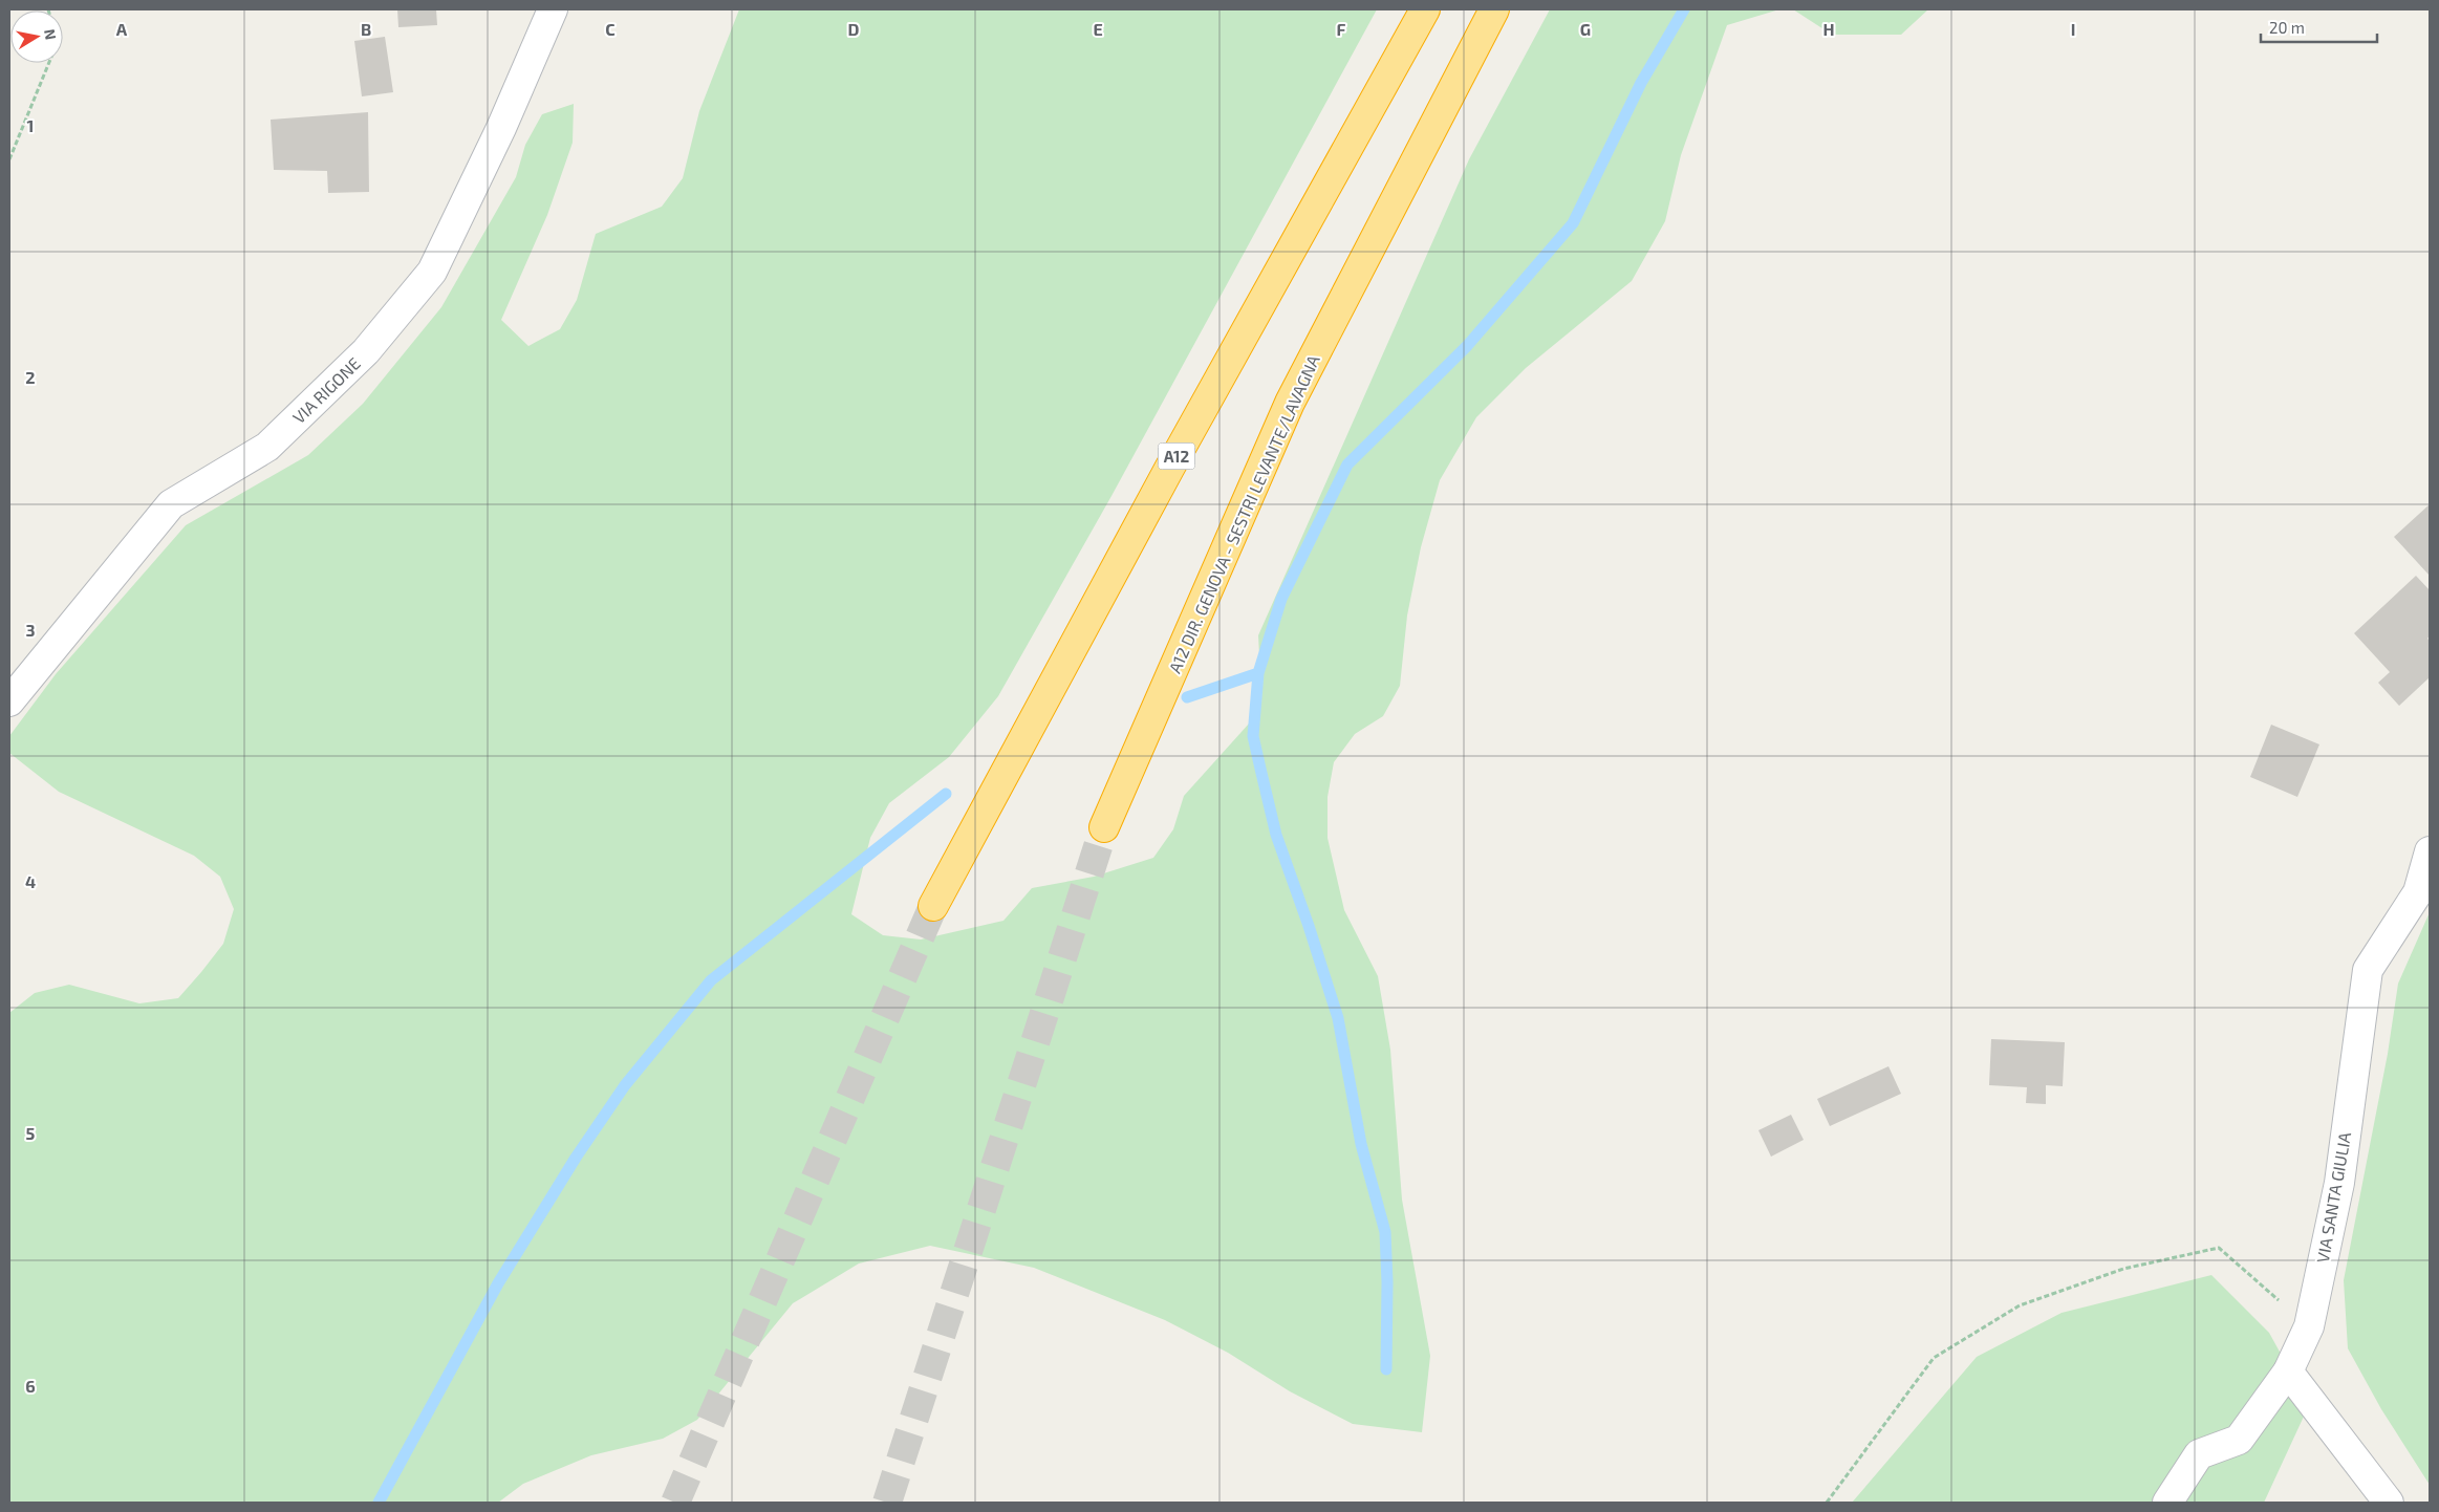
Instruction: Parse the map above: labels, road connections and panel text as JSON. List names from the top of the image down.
{
  "streets": {
    "highway": ["A12", "A12 DIR. GENOVA - SESTRI LEVANTE/LAVAGNA"],
    "street": ["VIA RIGONE", "VIA SANTA GIULIA"]
  },
  "scale_bar": "20 m",
  "north": "right",
  "grid": {
    "columns": [
      "A",
      "B",
      "C",
      "D",
      "E",
      "F",
      "G",
      "H",
      "I"
    ],
    "rows": [
      "1",
      "2",
      "3",
      "4",
      "5",
      "6"
    ]
  }
}
